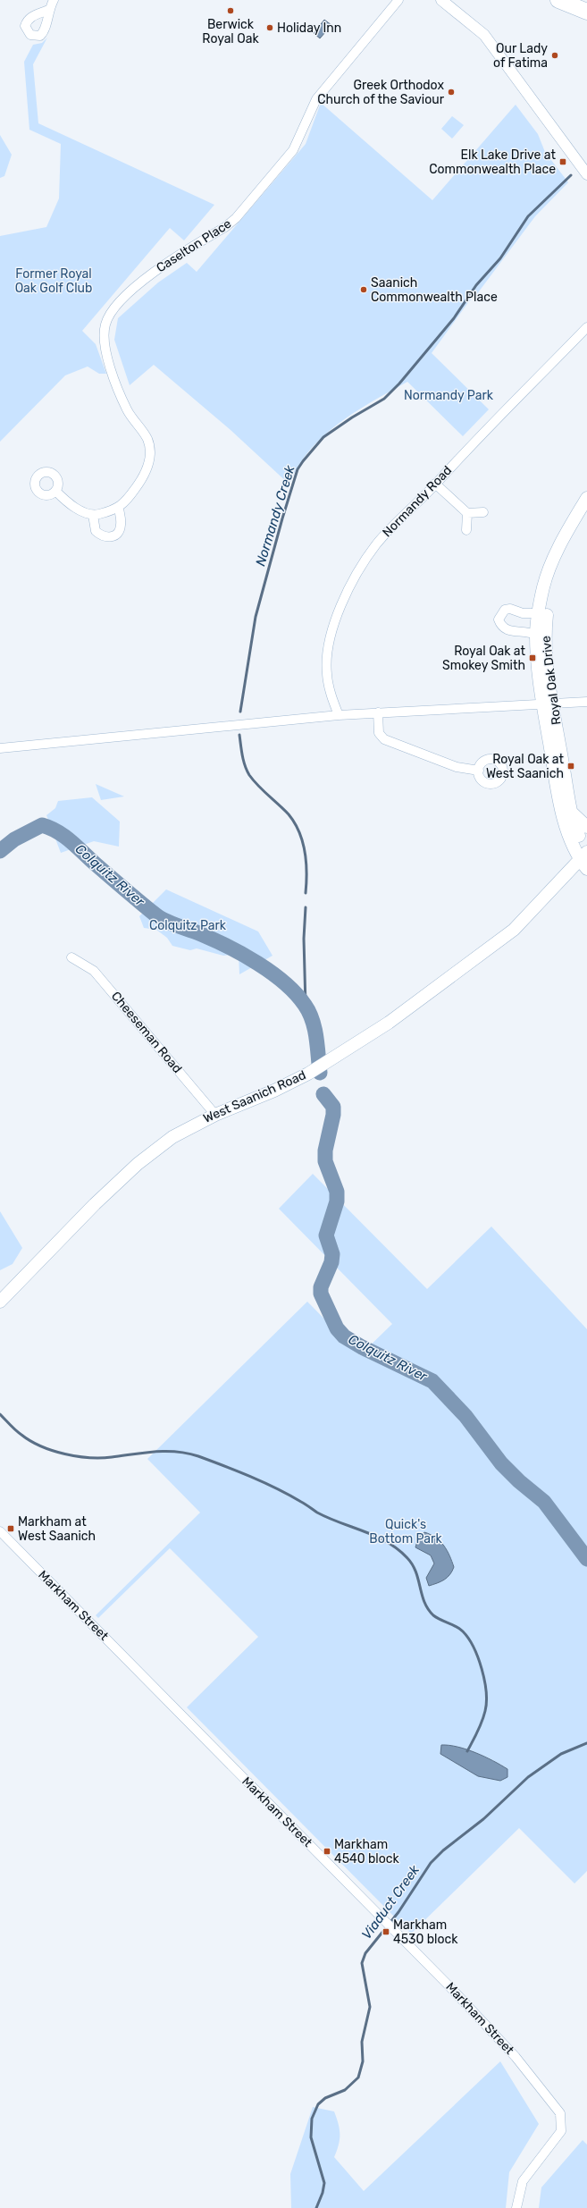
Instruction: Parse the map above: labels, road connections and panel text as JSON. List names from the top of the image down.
{
  "streets": {
    "main road": ["Royal Oak Drive", "West Saanich Road"],
    "street": [
      "Caselton Place",
      "Normandy Road",
      "Cheeseman Road",
      "Markham Street"
    ]
  },
  "crossings": [
    ["Royal Oak Drive", "West Saanich Road"],
    ["Cheeseman Road", "West Saanich Road"]
  ],
  "water": ["Normandy Creek", "Colquitz River", "Viaduct Creek"],
  "parks": [
    "Former Royal Oak Golf Club",
    "Normandy Park",
    "Colquitz Park",
    "Quick's Bottom Park"
  ],
  "places": {
    "other": [
      "Berwick Royal Oak",
      "Holiday Inn",
      "Our Lady of Fatima",
      "Greek Orthodox Church of the Saviour",
      "Saanich Commonwealth Place"
    ],
    "transit": [
      "Elk Lake Drive at Commonwealth Place",
      "Royal Oak at Smokey Smith",
      "Royal Oak at West Saanich",
      "Markham at West Saanich",
      "Markham 4540 block",
      "Markham 4530 block"
    ]
  }
}
